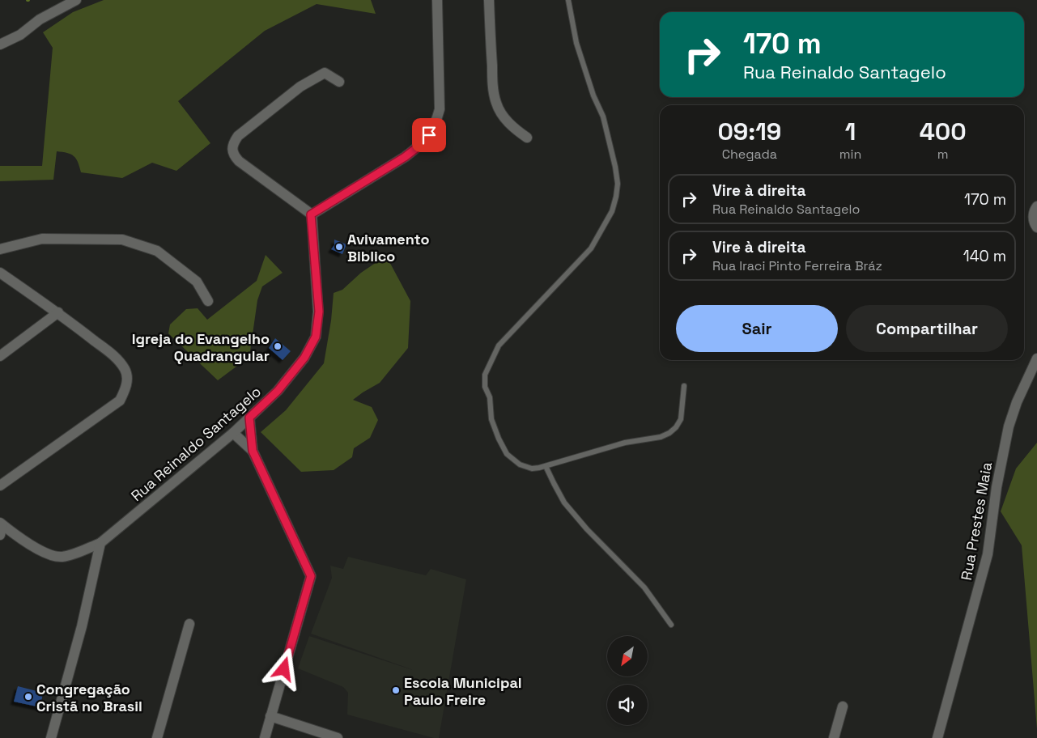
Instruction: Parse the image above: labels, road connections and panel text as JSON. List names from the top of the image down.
{
  "streets": {
    "street": ["Rua Reinaldo Santagelo", "Rua Prestes Maia"]
  },
  "places": [
    "Avivamento Biblico",
    "Igreja do Evangelho Quadrangular",
    "Escola Municipal Paulo Freire",
    "Congregação Cristã no Brasil"
  ],
  "north": "bottom left",
  "page": {
    "turn": ["170 m", "Rua Reinaldo Santagelo"],
    "eta": [
      "09:19",
      "Chegada",
      "1",
      "min",
      "400",
      "m"
    ],
    "list": [
      {
        "name": "Vire à direita",
        "note": "Rua Reinaldo Santagelo",
        "value": "170 m"
      },
      {
        "name": "Vire à direita",
        "note": "Rua Iraci Pinto Ferreira Bráz",
        "value": "140 m"
      }
    ],
    "buttons": ["Sair", "Compartilhar"]
  }
}
